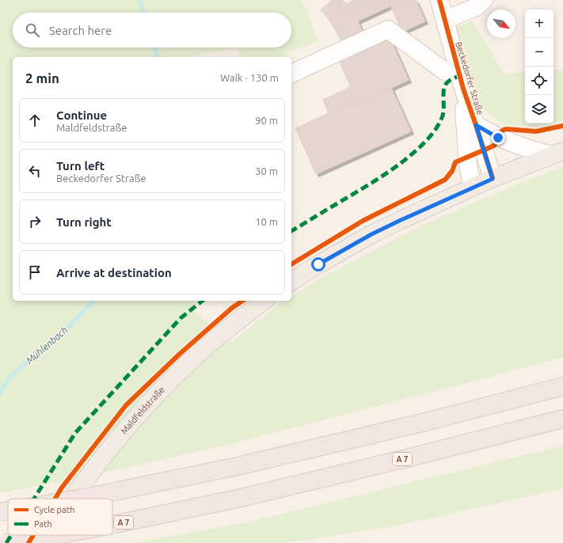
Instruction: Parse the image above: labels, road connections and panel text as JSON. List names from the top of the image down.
{
  "streets": {
    "highway": ["A 7"],
    "main road": ["Maldfeldstraße"],
    "street": ["Beckedorfer Straße"]
  },
  "water": ["Mühlenbach"],
  "legend": ["Cycle path", "Path"],
  "north": "bottom right",
  "page": {
    "map_buttons": ["+", "−"],
    "search": "Search here",
    "heading": ["2 min", "Walk · 130 m"],
    "list": [
      ["Continue", "Maldfeldstraße", "90 m"],
      ["Turn left", "Beckedorfer Straße", "30 m"],
      ["Turn right", "10 m"],
      "Arrive at destination"
    ]
  }
}
